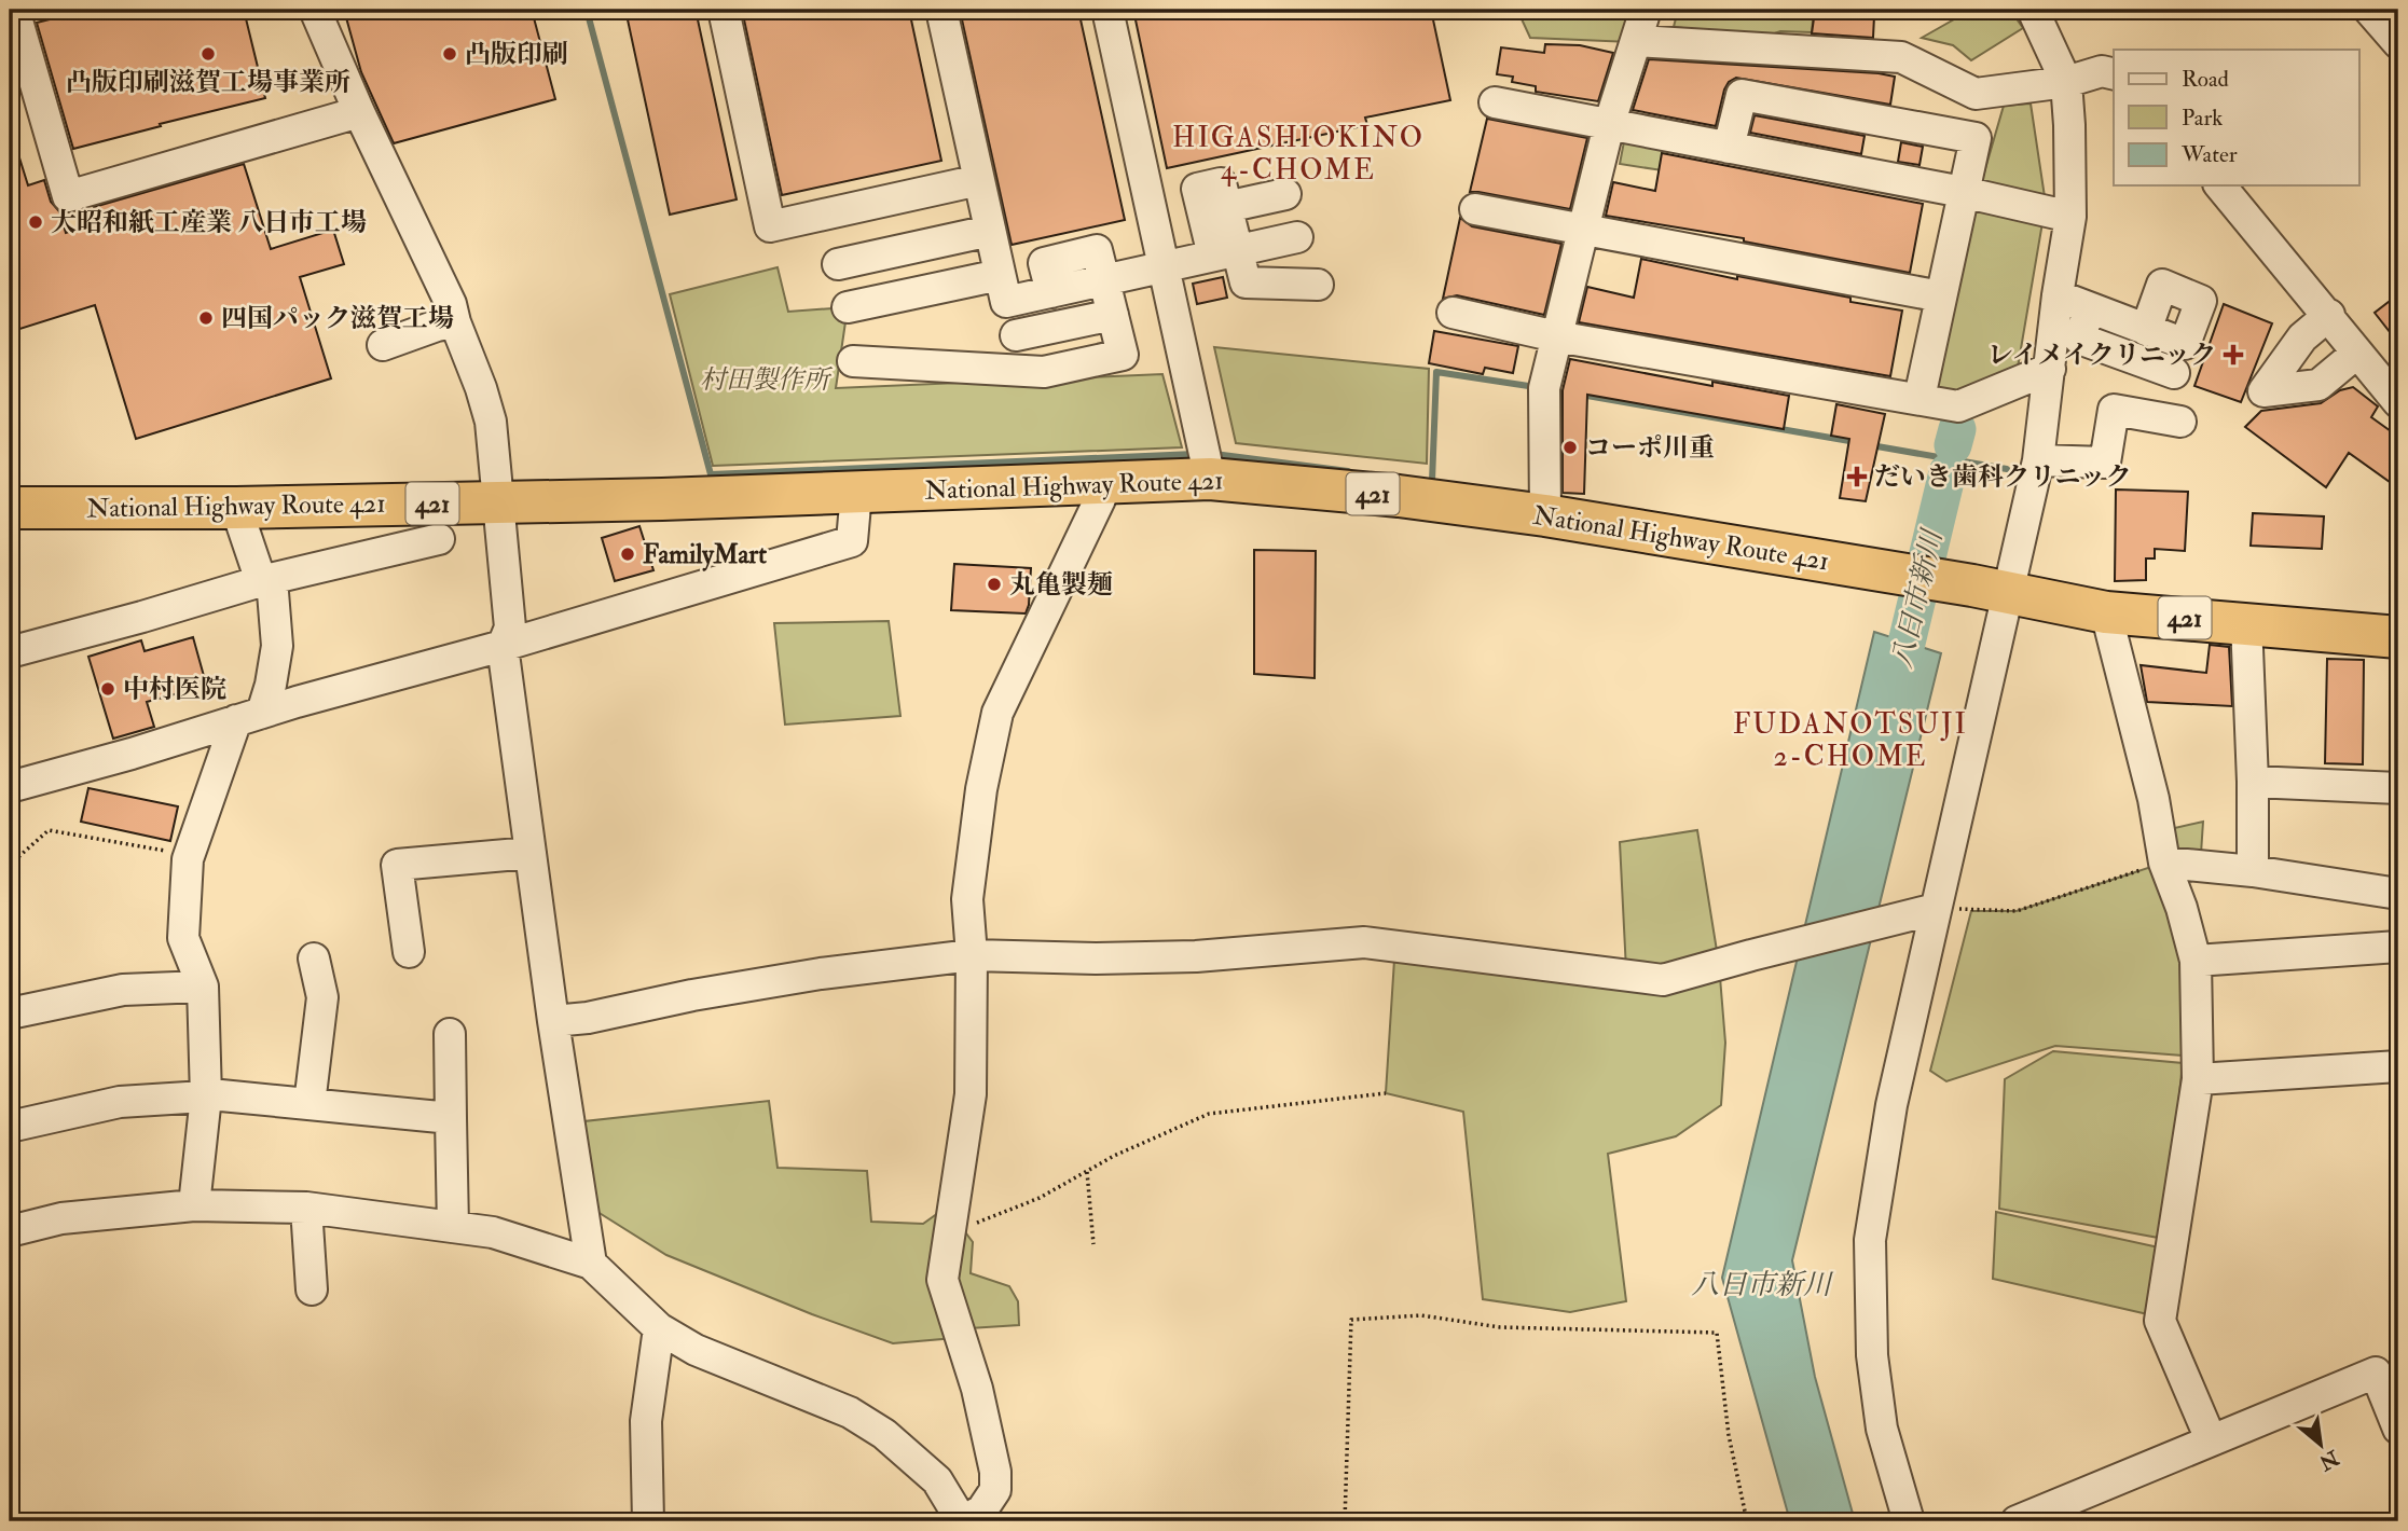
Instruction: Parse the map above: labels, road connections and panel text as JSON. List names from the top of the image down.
{
  "streets": {
    "highway": ["National Highway Route 421", "421"]
  },
  "districts": ["HIGASHIOKINO 4-CHOME", "FUDANOTSUJI 2-CHOME"],
  "water": ["八日市新川"],
  "parks": ["村田製作所"],
  "places": {
    "other": [
      "凸版印刷滋賀工場事業所",
      "凸版印刷",
      "大昭和紙工産業 八日市工場",
      "四国パック滋賀工場",
      "コーポ川重",
      "FamilyMart",
      "丸亀製麺",
      "中村医院"
    ],
    "health": ["レイメイクリニック", "だいき歯科クリニック"]
  },
  "legend": ["Road", "Park", "Water"],
  "north": "bottom right"
}
